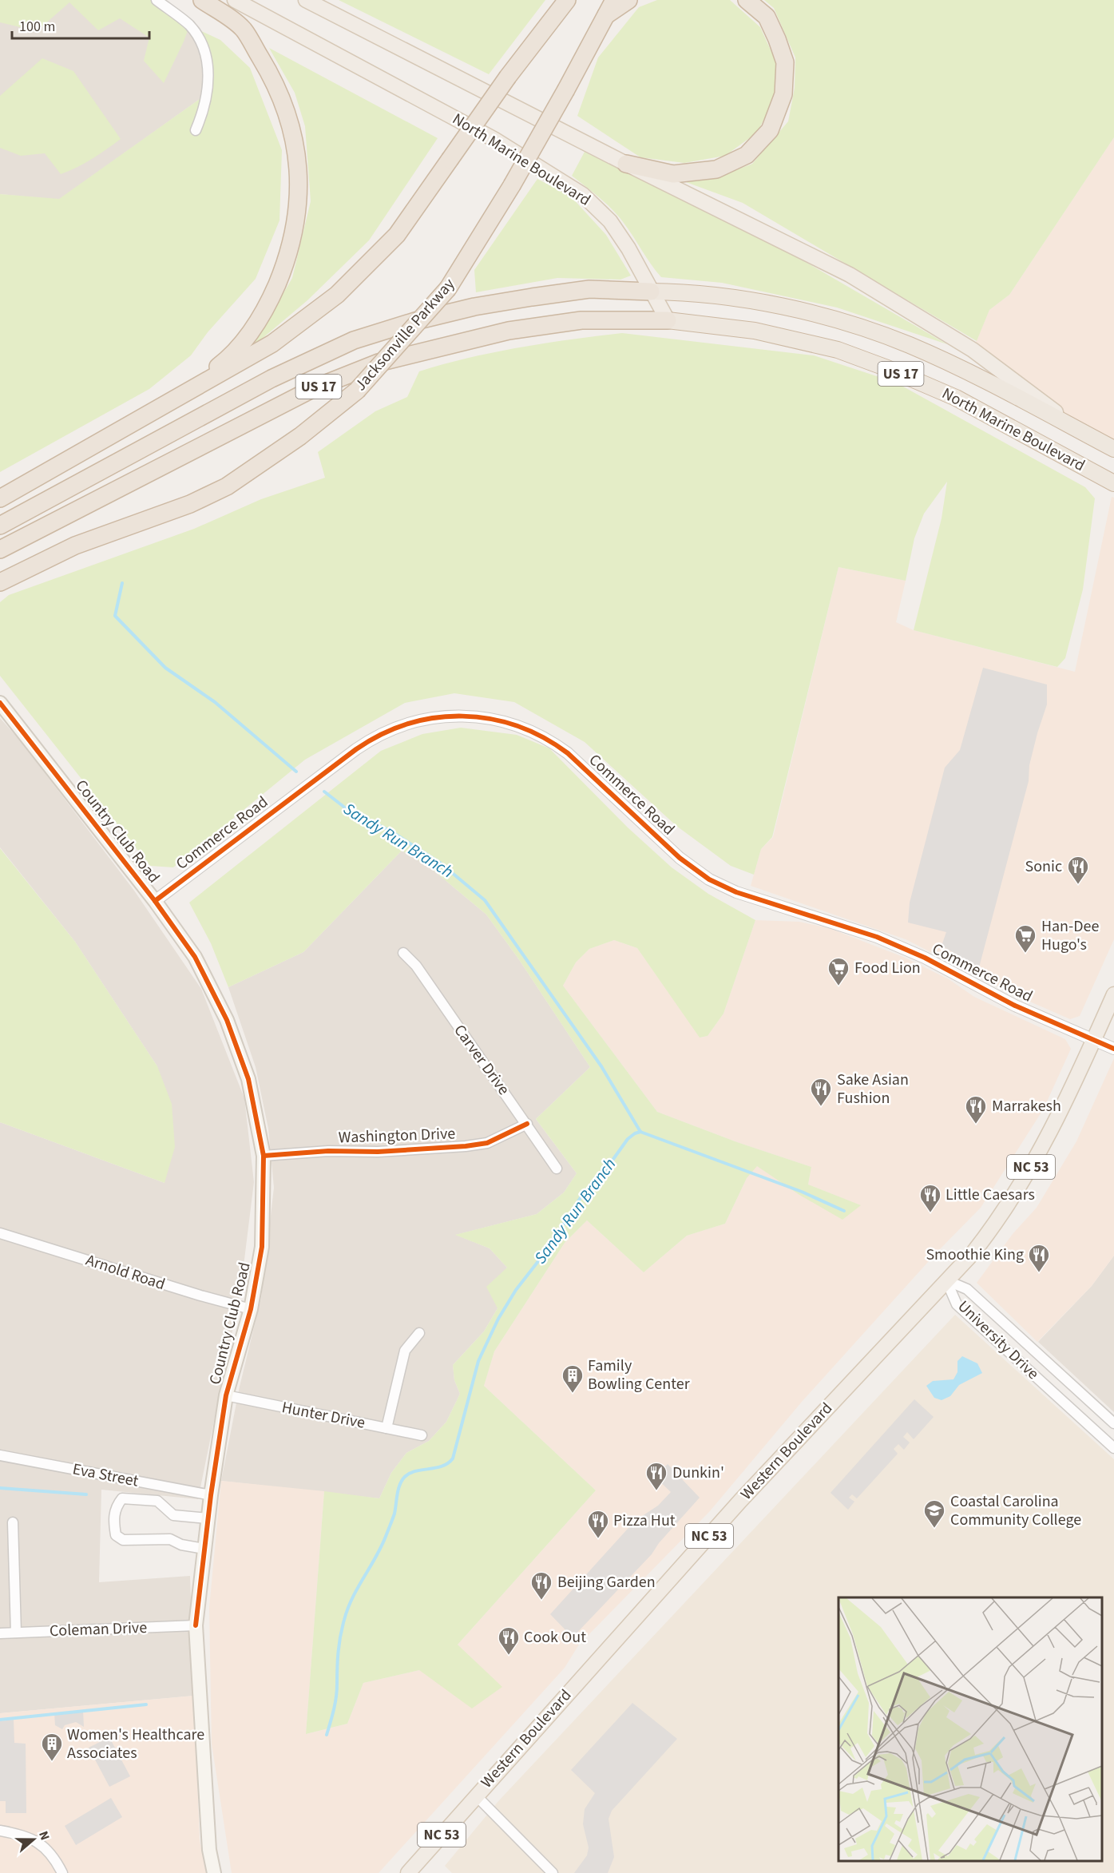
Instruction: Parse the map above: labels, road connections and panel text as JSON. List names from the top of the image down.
{
  "streets": {
    "highway": ["North Marine Boulevard", "Jacksonville Parkway", "US 17"],
    "main road": ["Country Club Road", "NC 53", "Western Boulevard"],
    "street": [
      "Commerce Road",
      "Carver Drive",
      "Washington Drive",
      "Arnold Road",
      "University Drive",
      "Hunter Drive",
      "Eva Street",
      "Coleman Drive"
    ]
  },
  "crossings": [
    ["North Marine Boulevard", "US 17"],
    ["Commerce Road", "Country Club Road"],
    ["Commerce Road", "Western Boulevard"],
    ["Country Club Road", "Washington Drive"],
    ["Country Club Road", "Arnold Road"],
    ["Country Club Road", "Hunter Drive"],
    ["Country Club Road", "Eva Street"],
    ["Country Club Road", "Coleman Drive"],
    ["Carver Drive", "Washington Drive"],
    ["University Drive", "Western Boulevard"]
  ],
  "water": ["Sandy Run Branch"],
  "places": {
    "restaurant": [
      "Sonic",
      "Sake Asian Fushion",
      "Marrakesh",
      "Little Caesars",
      "Smoothie King",
      "Dunkin'",
      "Pizza Hut",
      "Beijing Garden",
      "Cook Out"
    ],
    "supermarket": ["Han-Dee Hugo's", "Food Lion"],
    "building": ["Family Bowling Center", "Women's Healthcare Associates"],
    "school or university": ["Coastal Carolina Community College"]
  },
  "scale_bar": "100 m",
  "north": "right"
}
